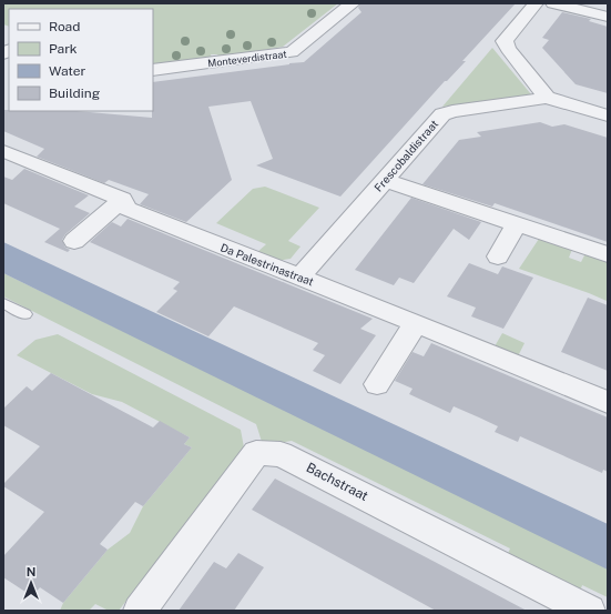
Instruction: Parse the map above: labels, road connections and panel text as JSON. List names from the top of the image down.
{
  "streets": {
    "street": [
      "Monteverdistraat",
      "Frescobaldistraat",
      "Da Palestrinastraat",
      "Bachstraat"
    ]
  },
  "crossings": [
    ["Frescobaldistraat", "Da Palestrinastraat"]
  ],
  "legend": [
    "Road",
    "Park",
    "Water",
    "Building"
  ],
  "north": "top"
}
